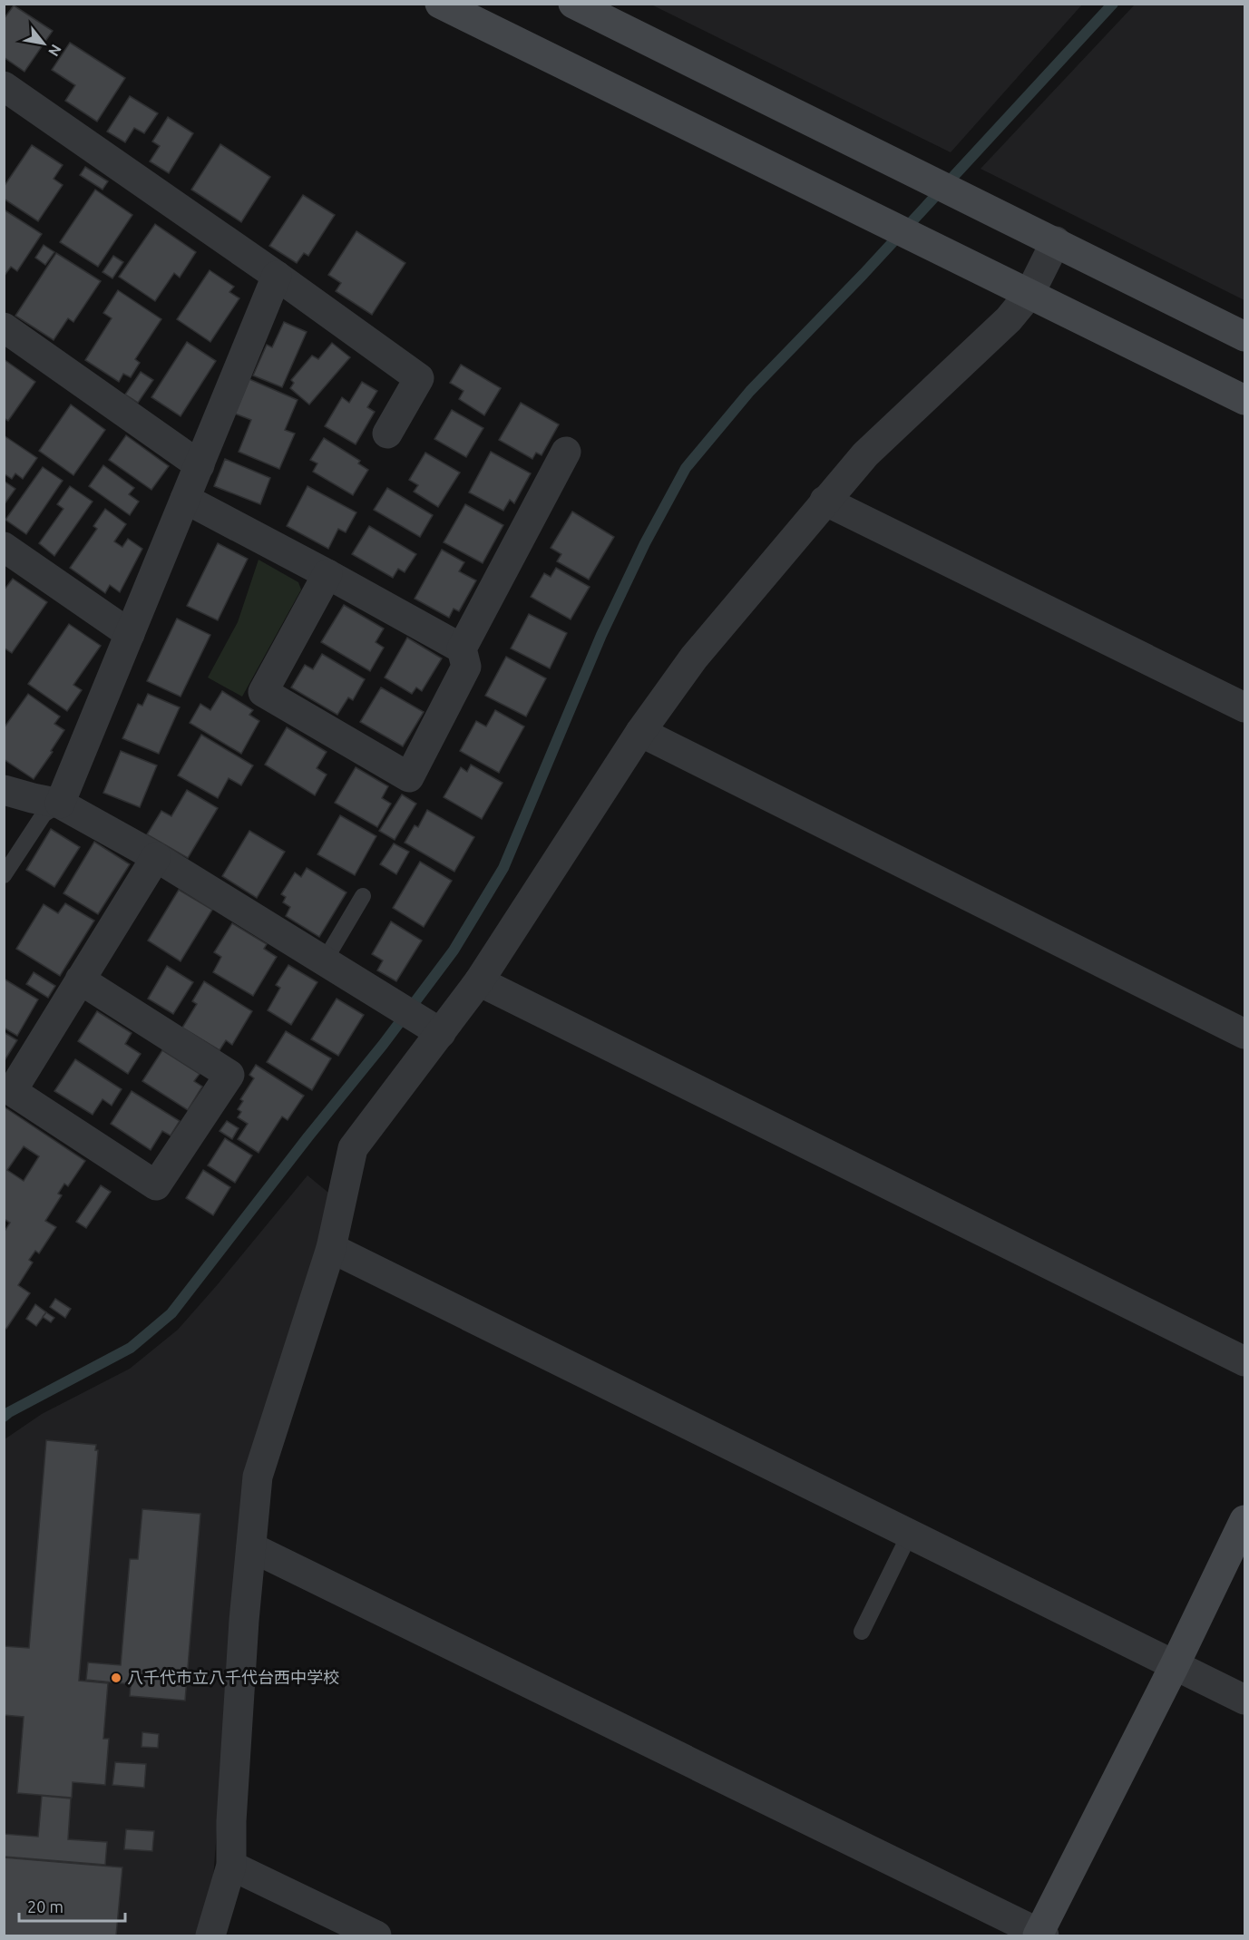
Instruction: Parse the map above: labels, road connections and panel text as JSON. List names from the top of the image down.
{
  "places": ["八千代市立八千代台西中学校"],
  "scale_bar": "20 m",
  "north": "bottom right"
}
